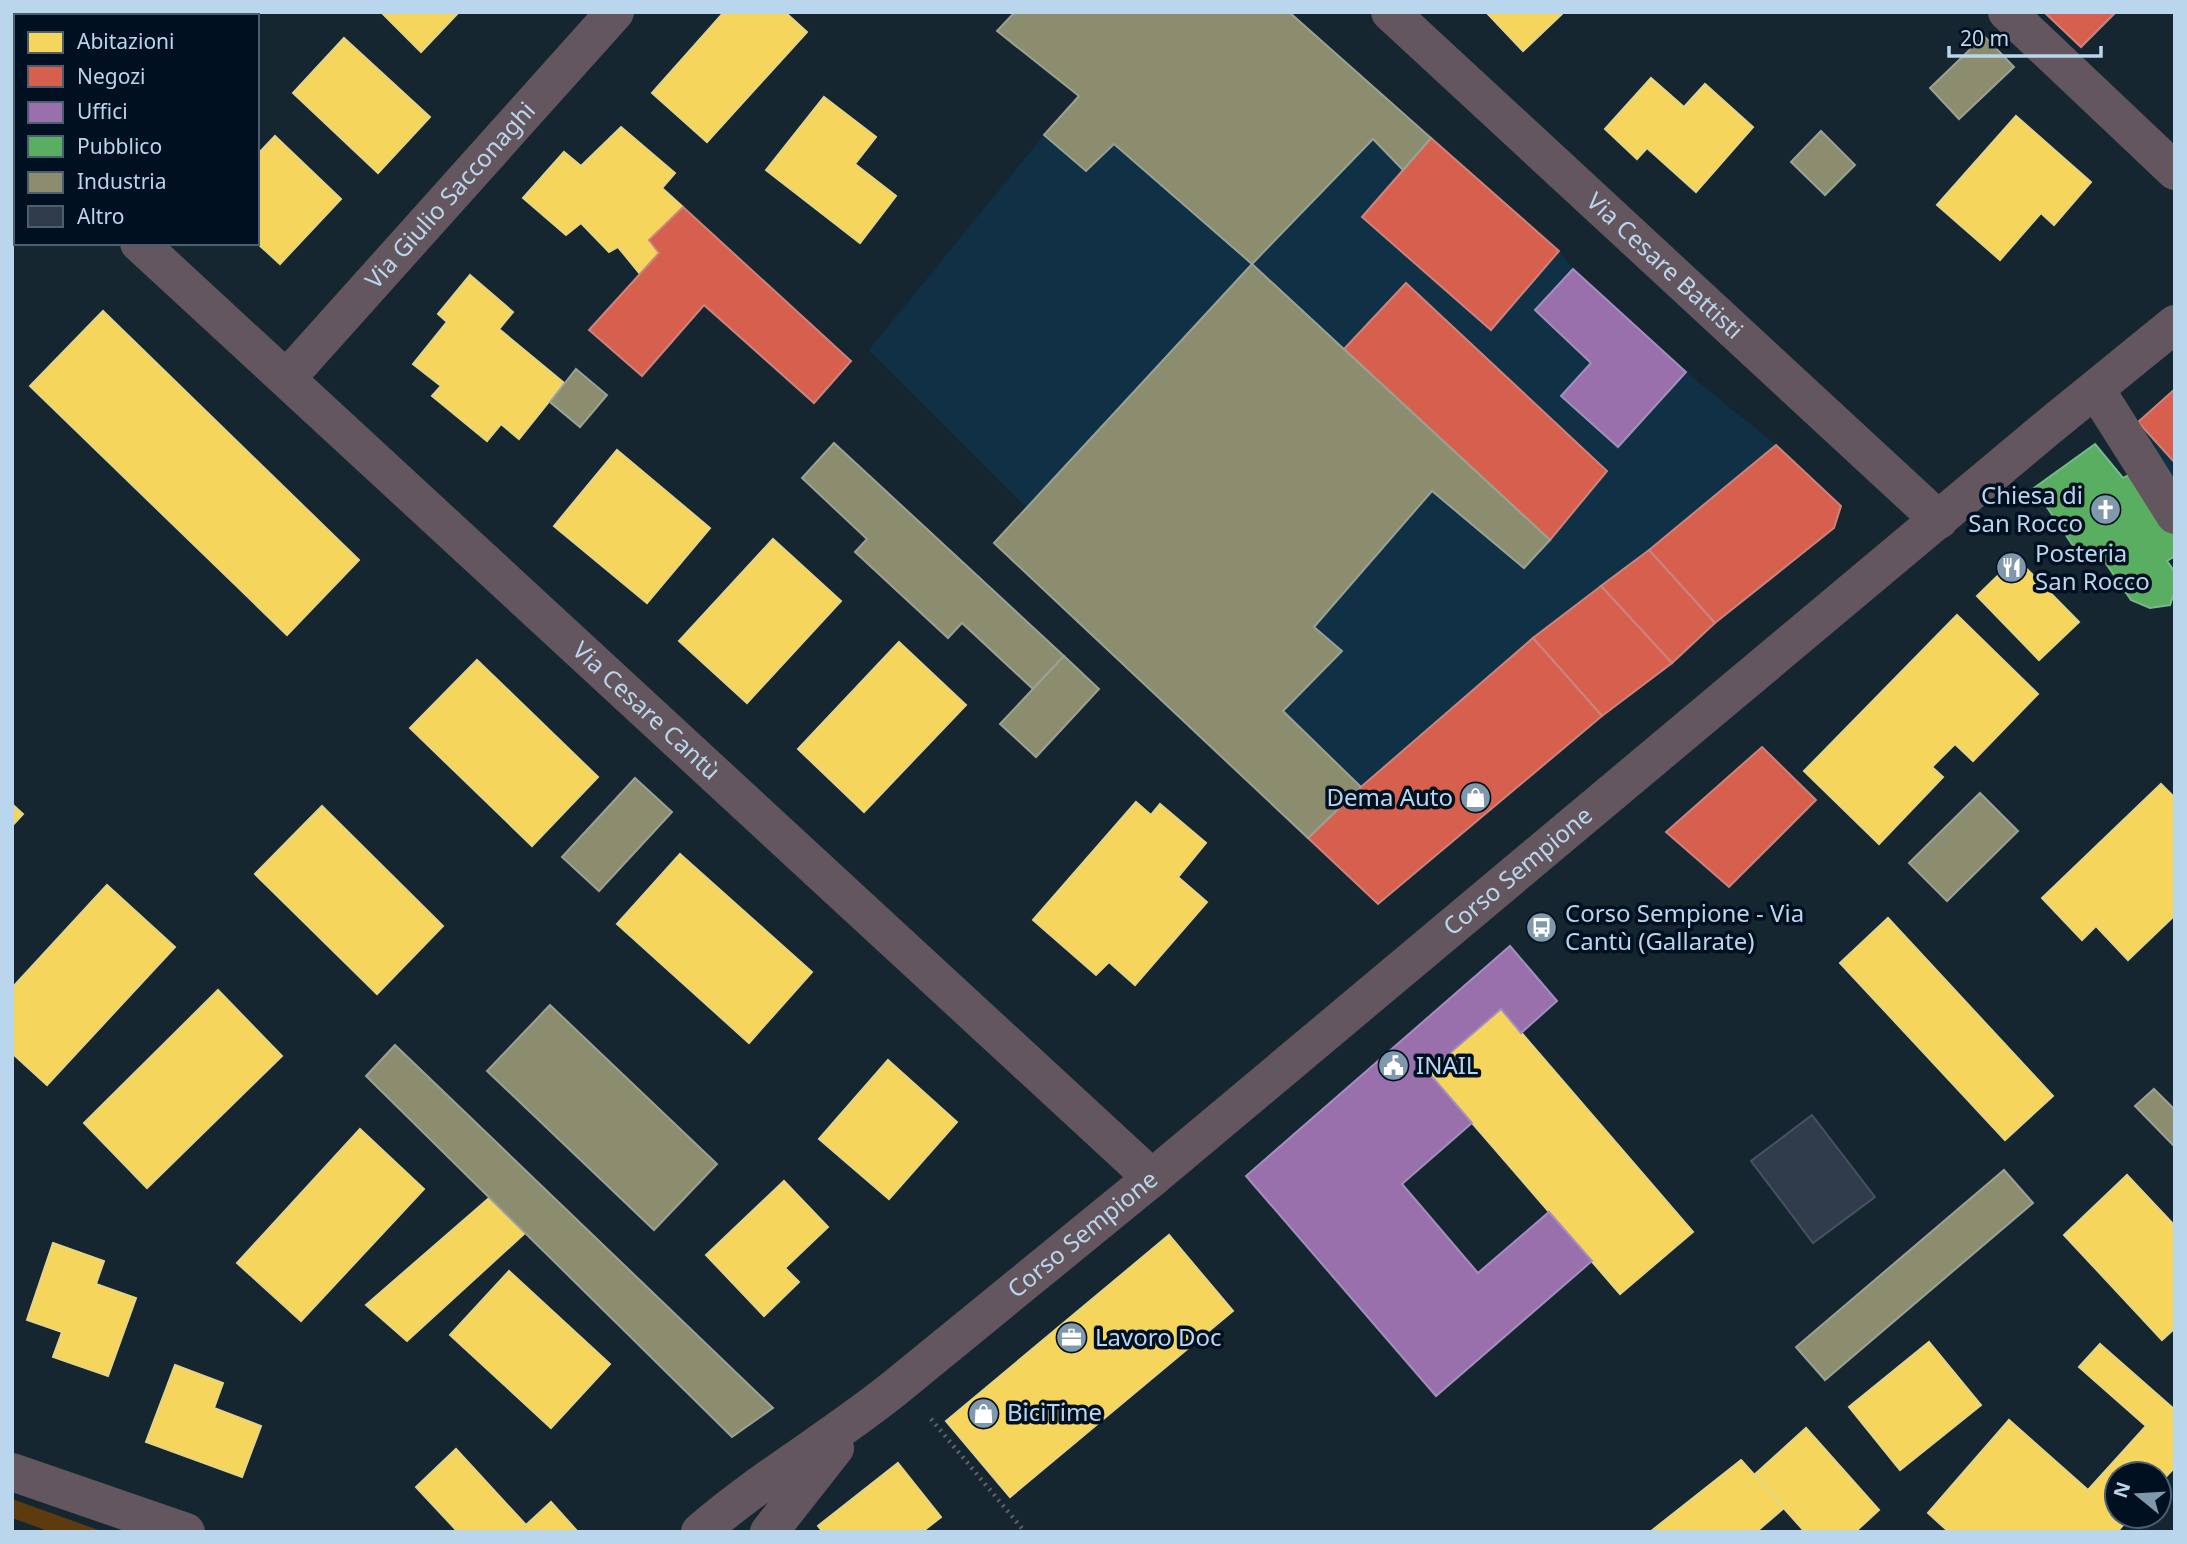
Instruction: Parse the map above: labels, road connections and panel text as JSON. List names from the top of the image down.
{
  "streets": {
    "street": [
      "Via Giulio Sacconaghi",
      "Via Cesare Battisti",
      "Via Cesare Cantù",
      "Corso Sempione"
    ]
  },
  "crossings": [
    ["Via Giulio Sacconaghi", "Via Cesare Cantù"],
    ["Via Cesare Battisti", "Corso Sempione"],
    ["Via Cesare Cantù", "Corso Sempione"]
  ],
  "places": {
    "church": ["Chiesa di San Rocco"],
    "restaurant": ["Posteria San Rocco"],
    "shop": ["Dema Auto", "BiciTime"],
    "bus stop": ["Corso Sempione - Via Cantù (Gallarate)"],
    "public building": ["INAIL"],
    "office": ["Lavoro Doc"]
  },
  "legend": [
    "Abitazioni",
    "Negozi",
    "Uffici",
    "Pubblico",
    "Industria",
    "Altro"
  ],
  "scale_bar": "20 m",
  "north": "left"
}
